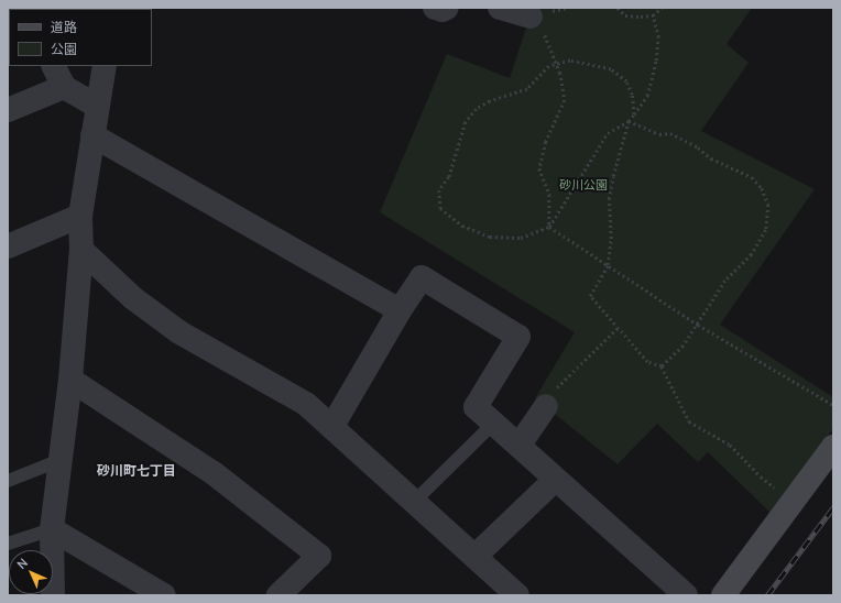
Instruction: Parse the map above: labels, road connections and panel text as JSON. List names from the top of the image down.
{
  "districts": ["砂川町七丁目"],
  "parks": ["砂川公園"],
  "legend": ["道路", "公園"],
  "north": "top left"
}
